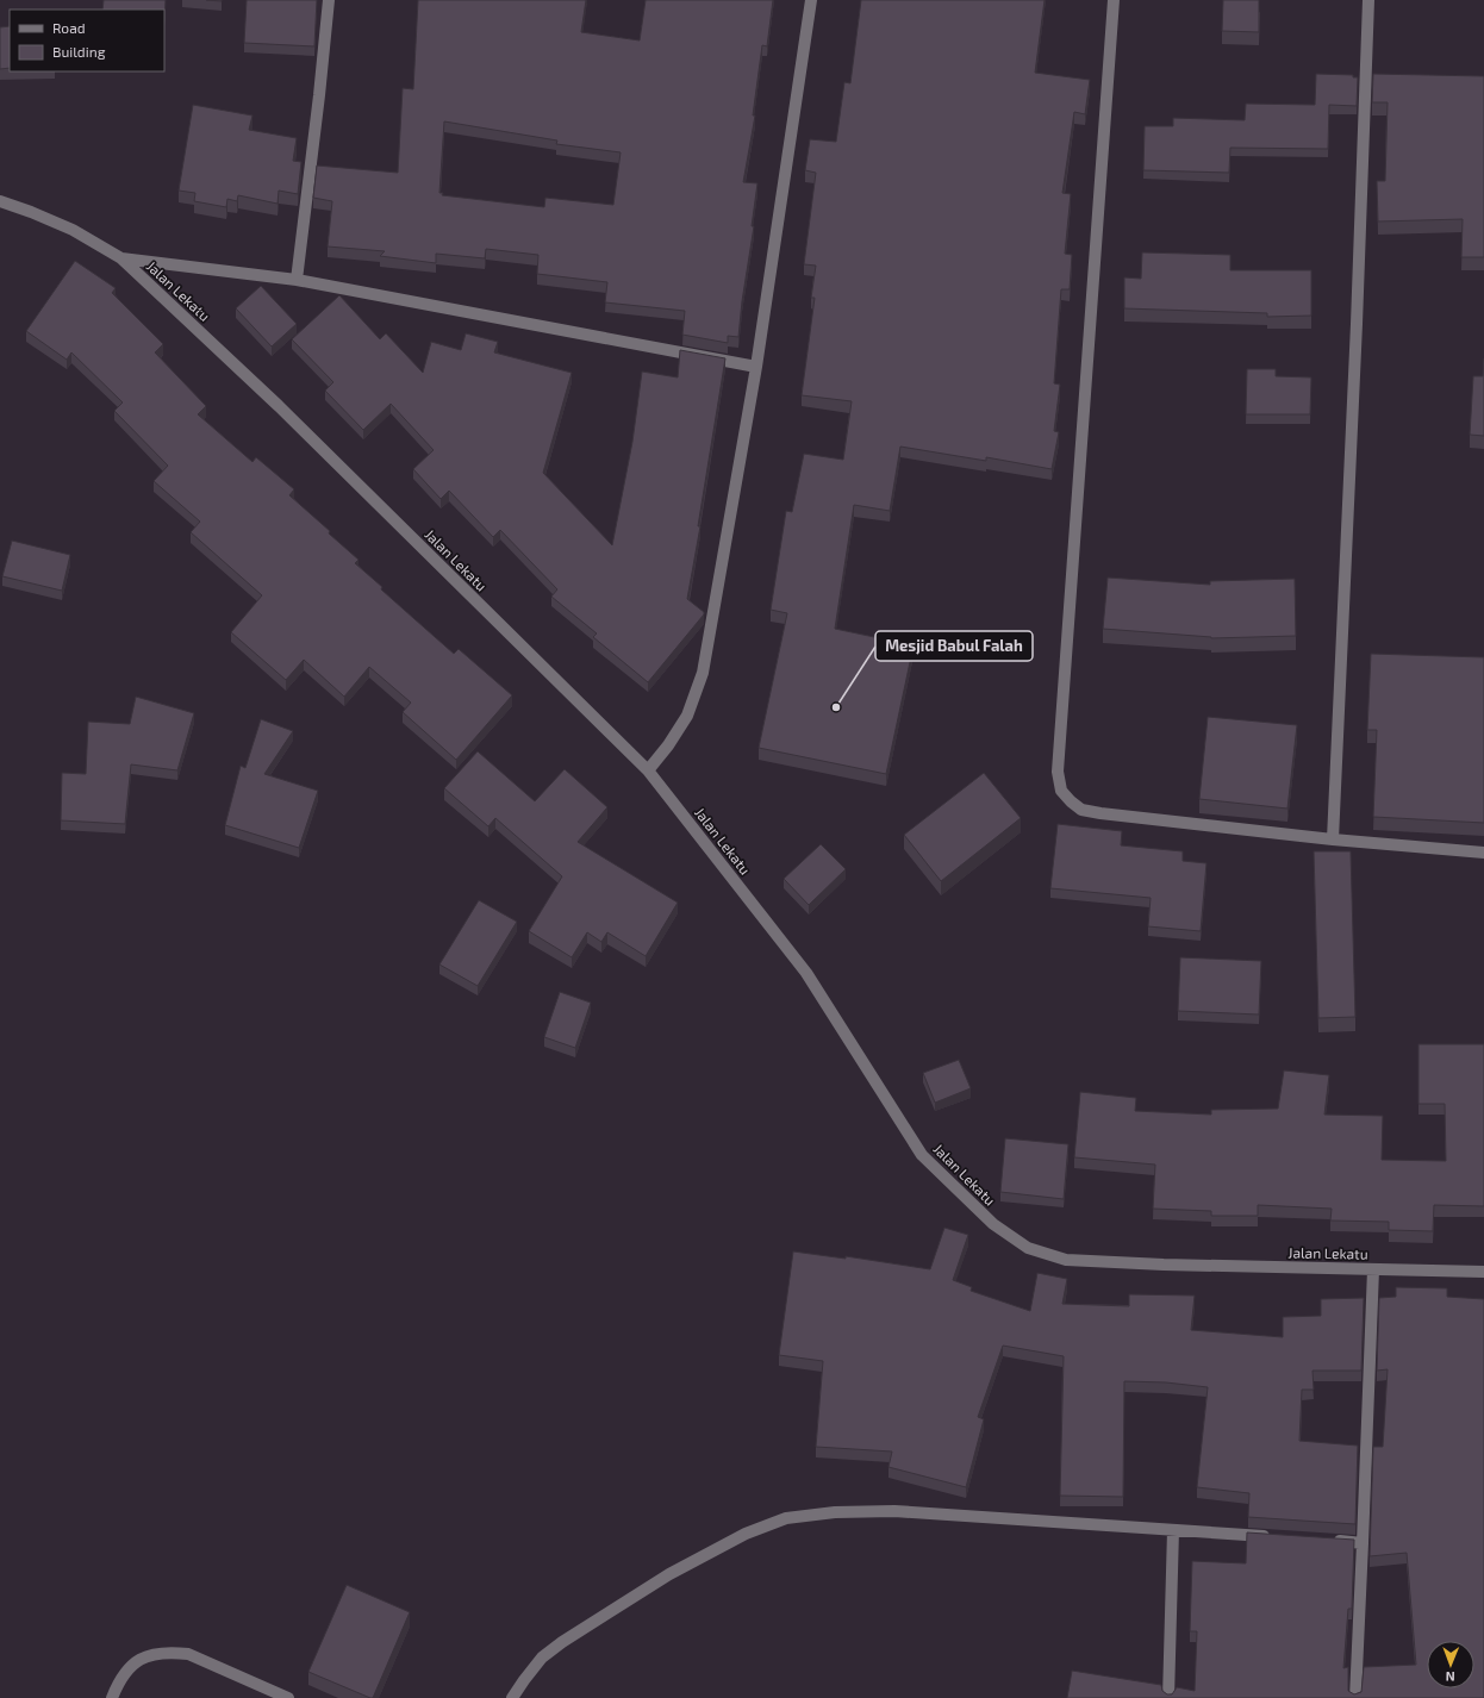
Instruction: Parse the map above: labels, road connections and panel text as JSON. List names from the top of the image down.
{
  "streets": {
    "street": ["Jalan Lekatu"]
  },
  "places": ["Mesjid Babul Falah"],
  "legend": ["Road", "Building"],
  "north": "bottom"
}
